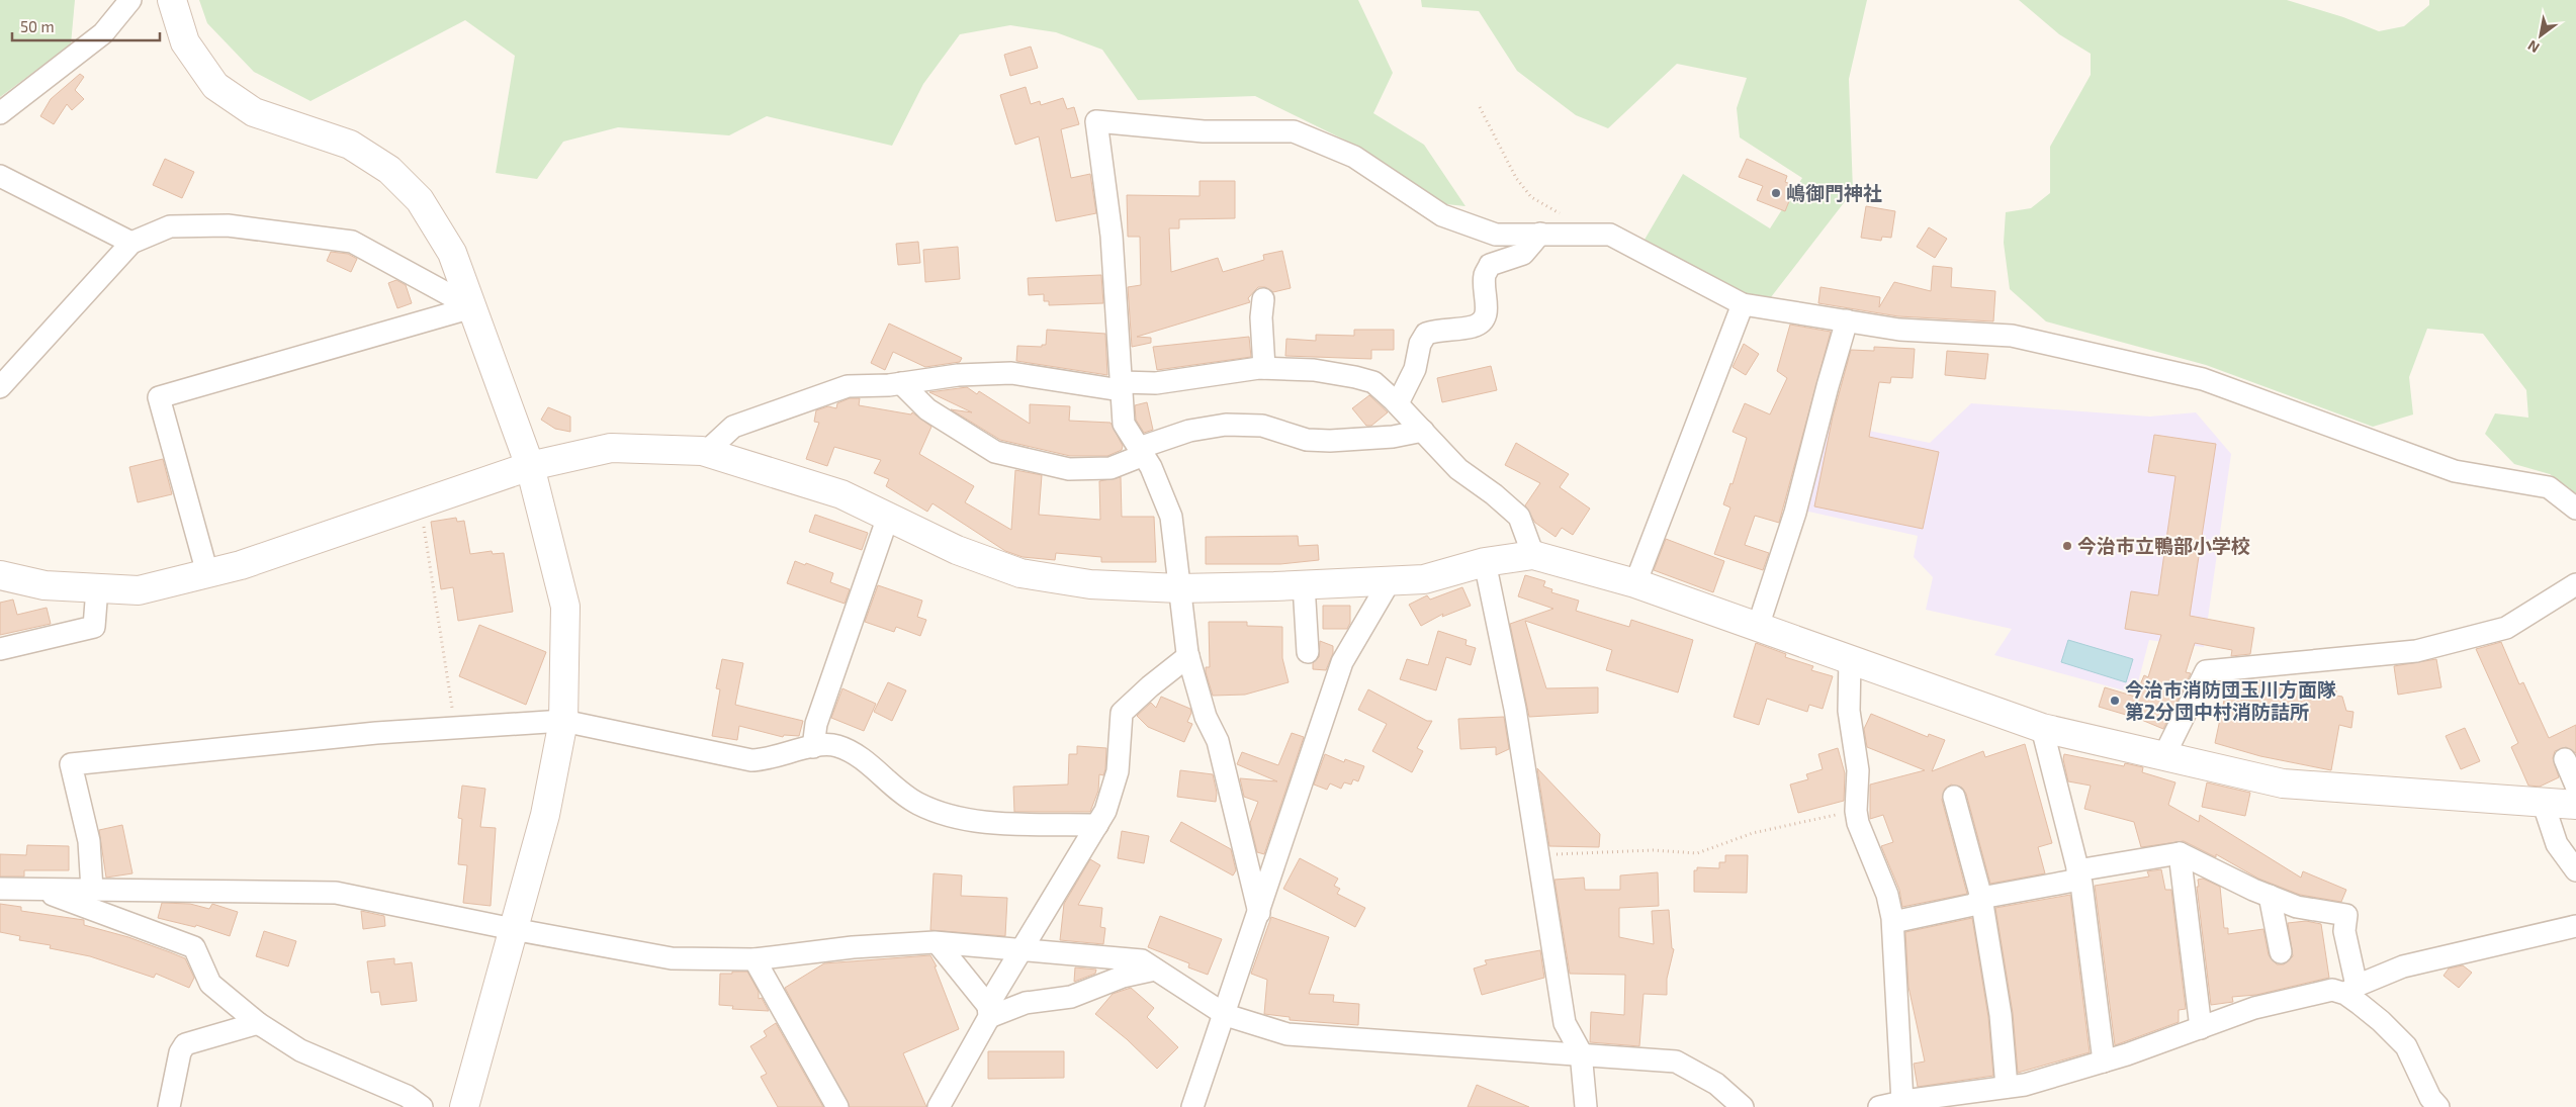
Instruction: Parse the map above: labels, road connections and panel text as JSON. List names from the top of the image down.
{
  "places": ["嶋御門神社", "今治市立鴨部小学校", "今治市消防団玉川方面隊 第2分団中村消防詰所"],
  "scale_bar": "50 m",
  "north": "bottom left"
}
